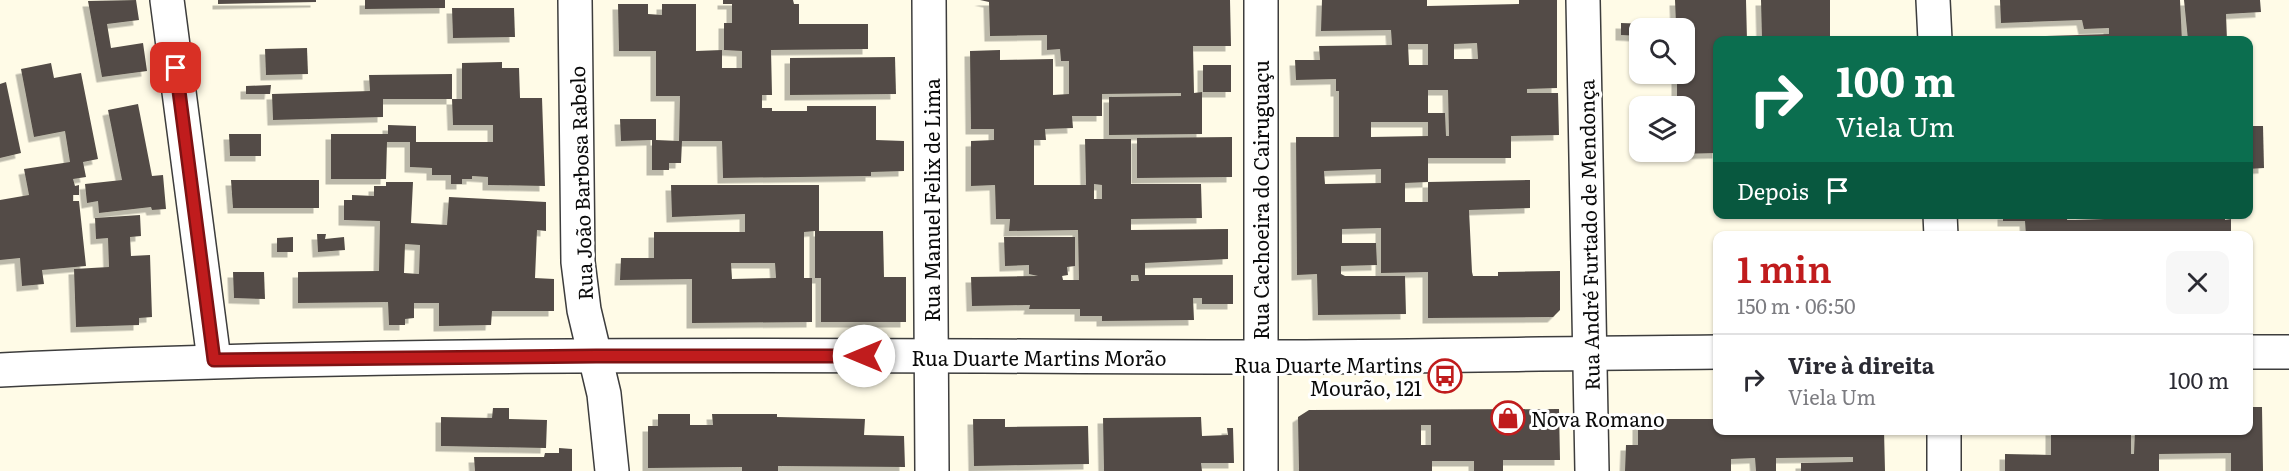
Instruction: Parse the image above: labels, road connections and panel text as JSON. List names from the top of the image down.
{
  "streets": {
    "street": [
      "Rua João Barbosa Rabelo",
      "Rua Manuel Felix de Lima",
      "Rua Cachoeira do Cairuguaçu",
      "Rua André Furtado de Mendonça",
      "Rua Duarte Martins Morão"
    ]
  },
  "crossings": [
    ["Rua João Barbosa Rabelo", "Rua Duarte Martins Morão"],
    ["Rua Manuel Felix de Lima", "Rua Duarte Martins Morão"],
    ["Rua Cachoeira do Cairuguaçu", "Rua Duarte Martins Morão"],
    ["Rua André Furtado de Mendonça", "Rua Duarte Martins Morão"]
  ],
  "places": {
    "bus stop": ["Rua Duarte Martins Mourão, 121"],
    "shop": ["Nova Romano"]
  },
  "page": {
    "turn": ["100 m", "Viela Um"],
    "then": "Depois",
    "heading": ["1 min", "150 m · 06:50"],
    "list": [
      {
        "name": "Vire à direita",
        "note": "Viela Um",
        "value": "100 m"
      }
    ]
  }
}
